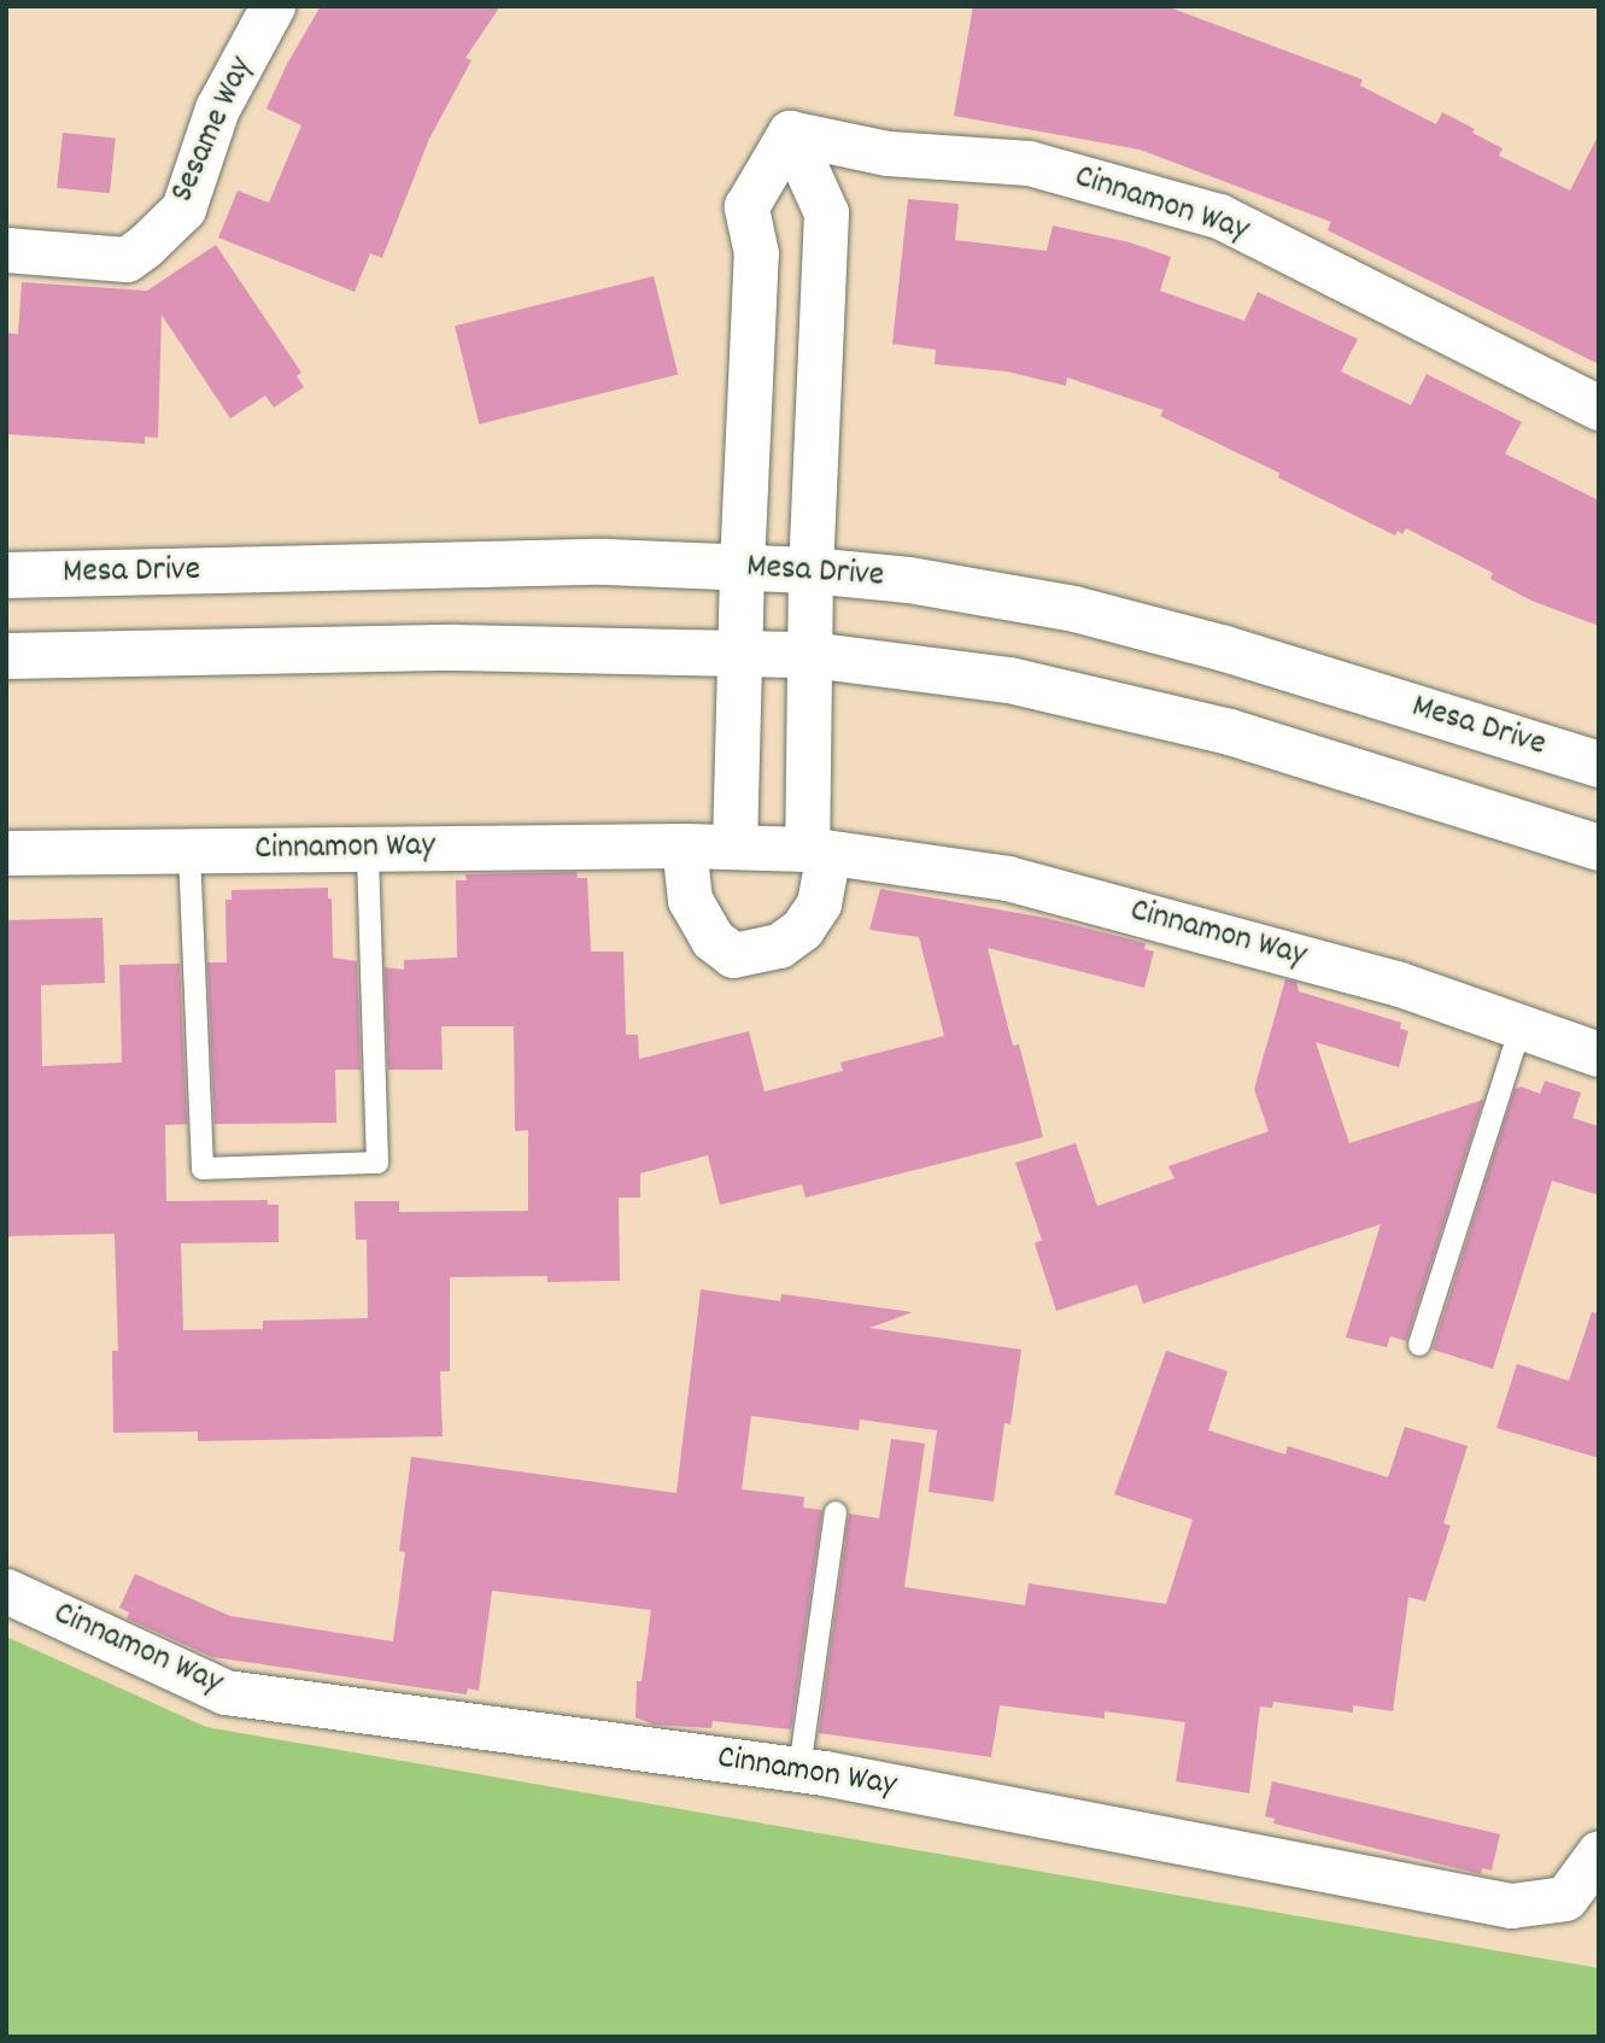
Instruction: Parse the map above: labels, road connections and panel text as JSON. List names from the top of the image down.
{
  "streets": {
    "main road": ["Mesa Drive"],
    "street": ["Sesame Way", "Cinnamon Way"]
  }
}
